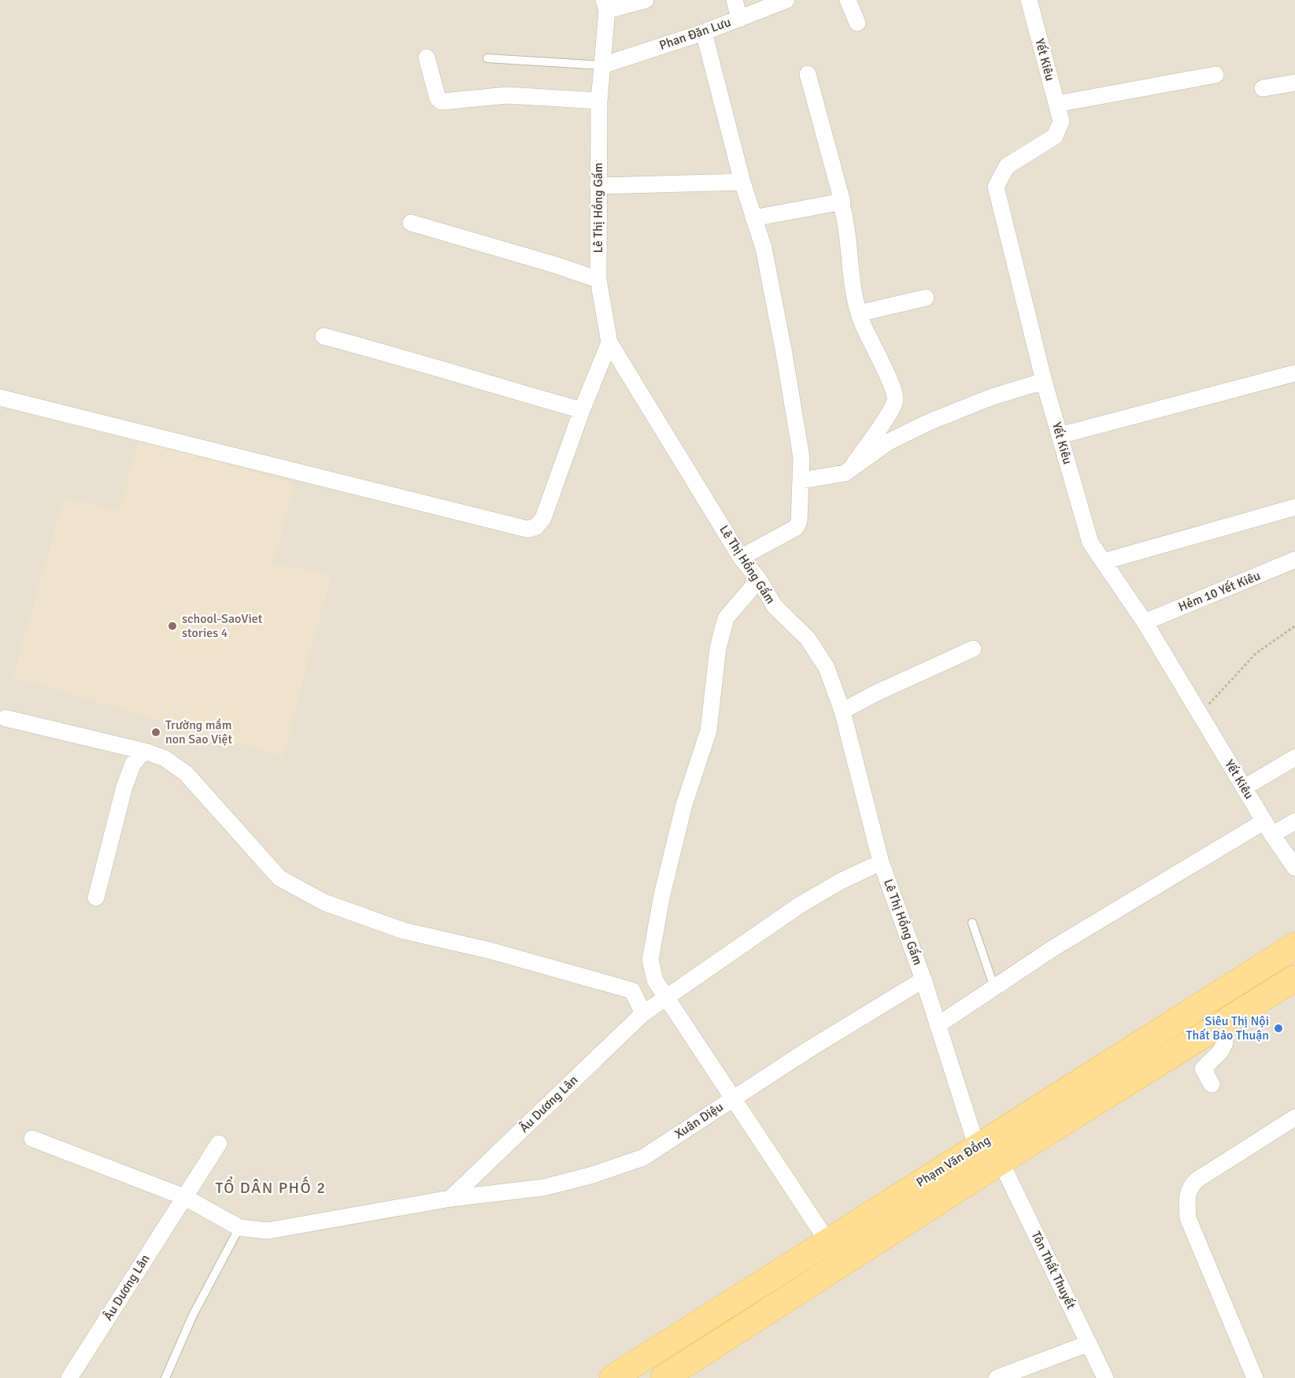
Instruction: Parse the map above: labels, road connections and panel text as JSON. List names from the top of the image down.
{
  "streets": {
    "main road": ["Phạm Văn Đồng"],
    "street": [
      "Phan Đăn Lưu",
      "Yết Kiêu",
      "Lê Thị Hồng Gấm",
      "Hẻm 10 Yết Kiêu",
      "Âu Dương Lân",
      "Xuân Diệu",
      "Tôn Thất Thuyết"
    ]
  },
  "crossings": [
    ["Phan Đăn Lưu", "Lê Thị Hồng Gấm"],
    ["Yết Kiêu", "Hẻm 10 Yết Kiêu"],
    ["Lê Thị Hồng Gấm", "Âu Dương Lân"],
    ["Lê Thị Hồng Gấm", "Xuân Diệu"],
    ["Lê Thị Hồng Gấm", "Phạm Văn Đồng"],
    ["Âu Dương Lân", "Xuân Diệu"],
    ["Phạm Văn Đồng", "Tôn Thất Thuyết"]
  ],
  "districts": ["TỔ DÂN PHỐ 2"],
  "places": ["school-SaoViet stories 4", "Trường mầm non Sao Việt", "Siêu Thị Nội Thất Bảo Thuận"]
}
